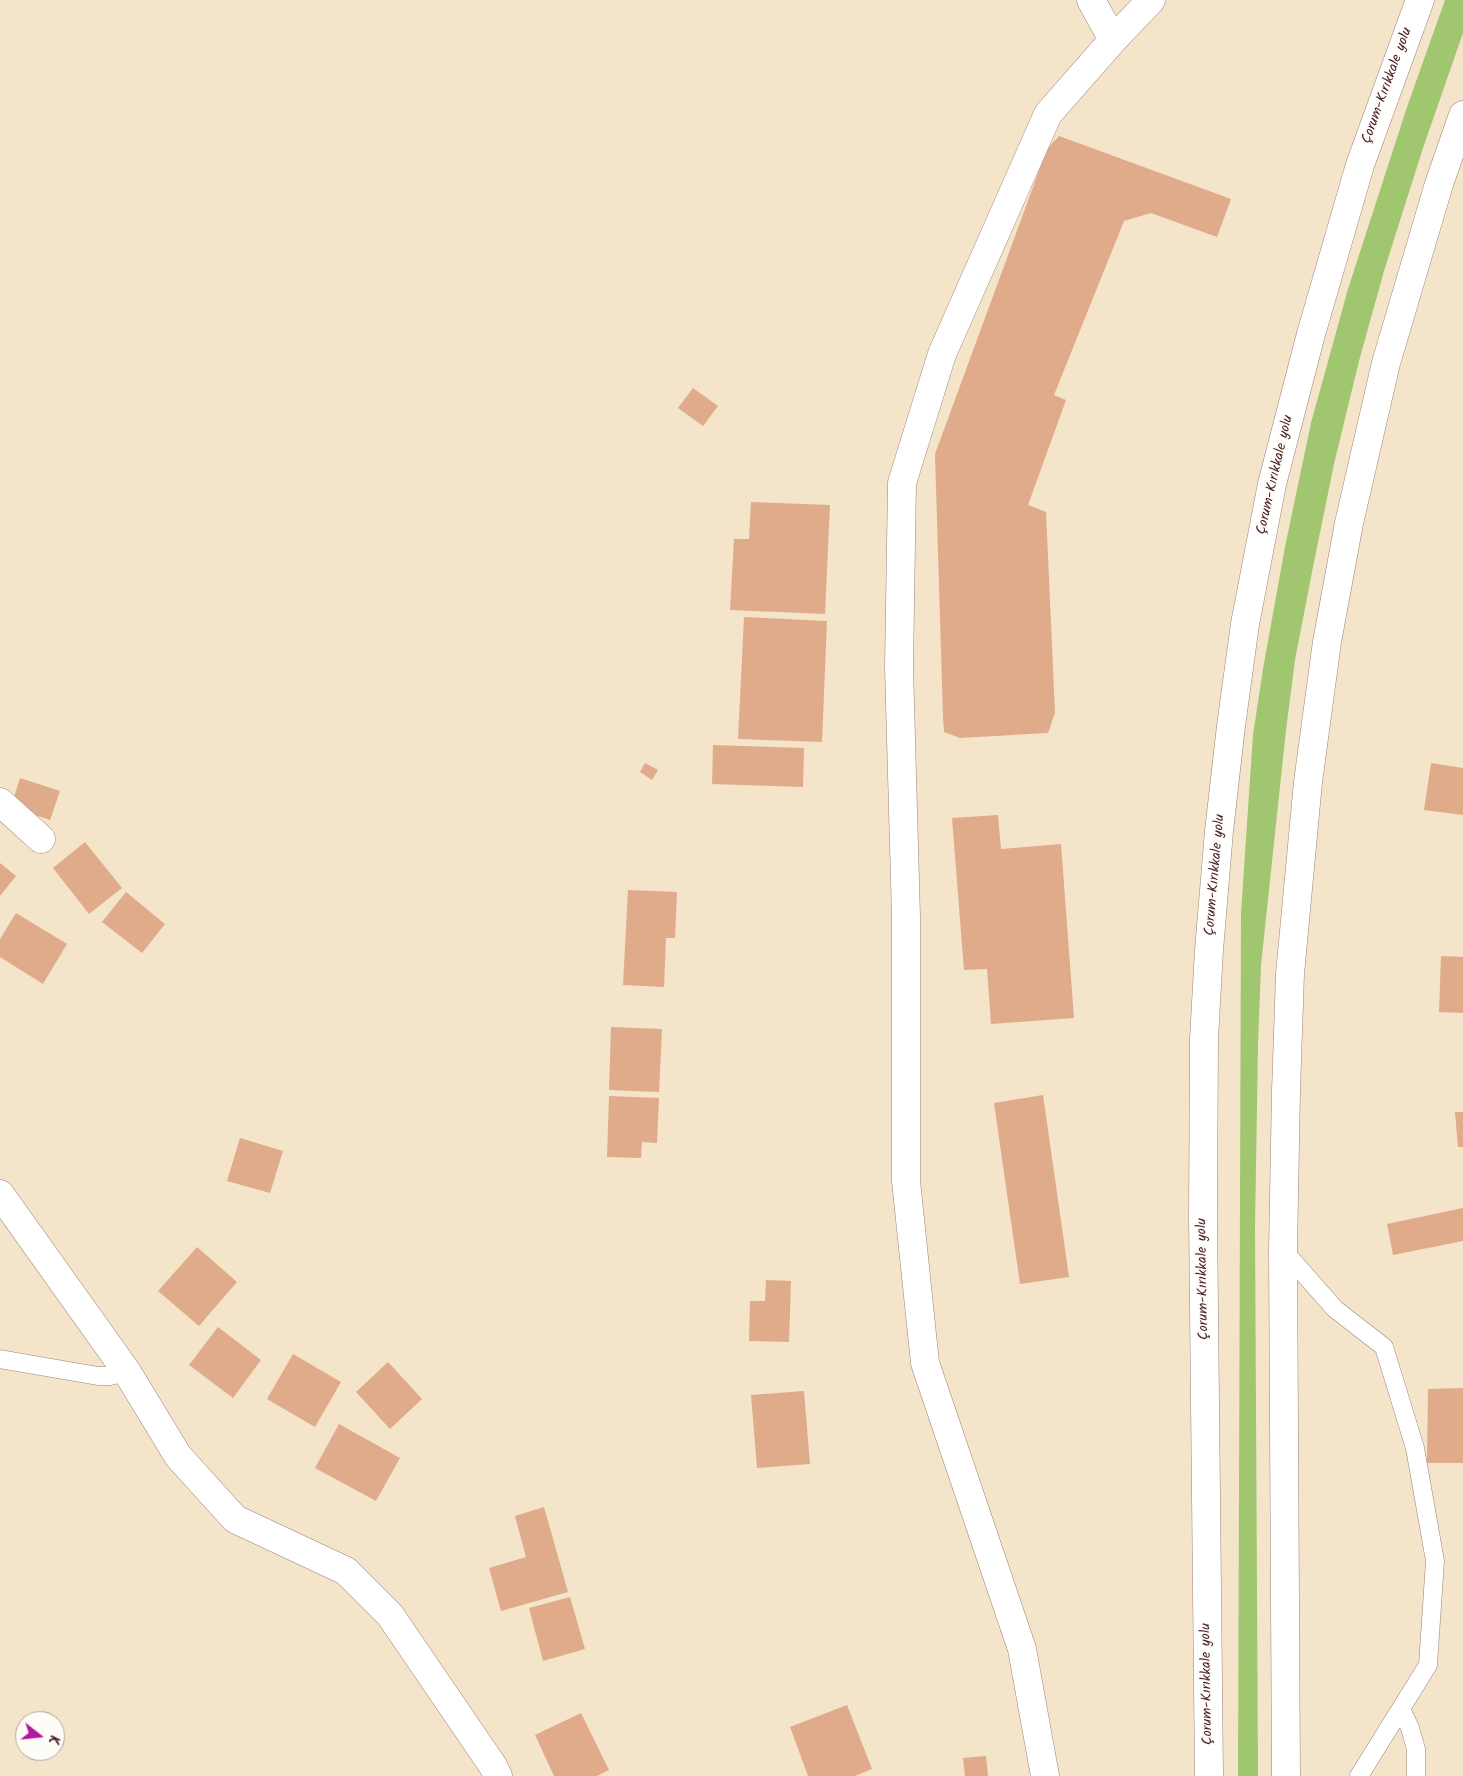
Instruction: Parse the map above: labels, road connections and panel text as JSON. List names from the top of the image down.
{
  "streets": {
    "main road": ["Çorum-Kırıkkale yolu"]
  },
  "north": "right"
}
